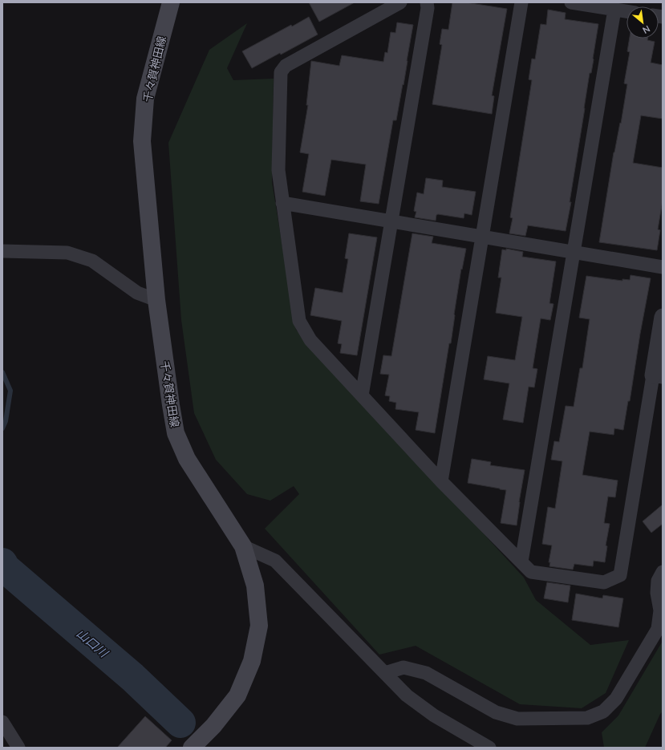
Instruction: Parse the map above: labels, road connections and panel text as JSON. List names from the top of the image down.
{
  "streets": {
    "main road": ["千々賀神田線"]
  },
  "water": ["山口川"],
  "north": "bottom right"
}
